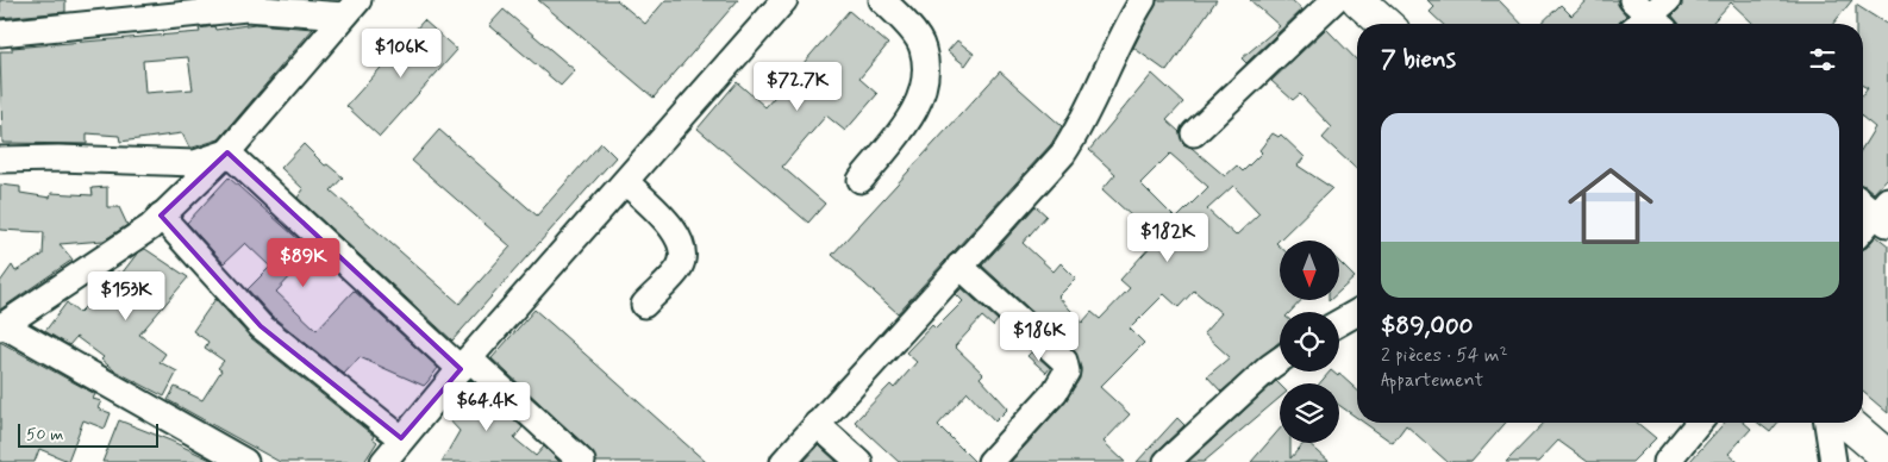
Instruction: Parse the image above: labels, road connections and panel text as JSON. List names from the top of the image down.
{
  "scale_bar": "50 m",
  "north": "bottom",
  "page": {
    "heading": "7 biens",
    "price": [
      "$106K",
      "$72.7K",
      "$182K",
      "$89K",
      "$153K",
      "$186K",
      "$64.4K"
    ],
    "list": [
      {
        "name": "$89,000",
        "note": "2 pièces · 54 m² · Appartement"
      }
    ],
    "scale": "50 m"
  }
}
